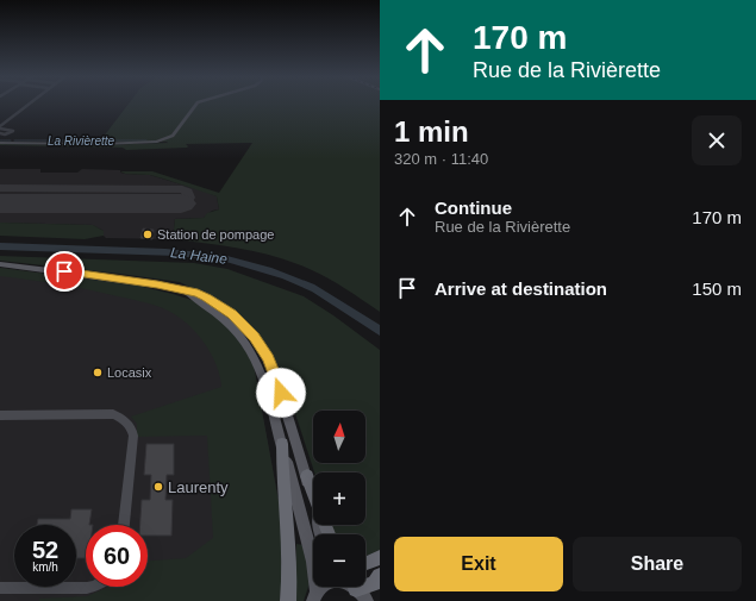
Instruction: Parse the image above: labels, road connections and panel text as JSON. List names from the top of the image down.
{
  "water": ["La Rivièrette", "La Haine"],
  "places": ["Station de pompage", "Locasix", "Laurenty"],
  "north": "top",
  "page": {
    "turn": ["170 m", "Rue de la Rivièrette"],
    "heading": ["1 min", "320 m · 11:40"],
    "list": [
      {
        "name": "Continue",
        "note": "Rue de la Rivièrette",
        "value": "170 m"
      },
      {
        "name": "Arrive at destination",
        "value": "150 m"
      }
    ],
    "map_buttons": ["+", "−"],
    "speed": "52 km/h",
    "limit": "60",
    "buttons": ["Exit", "Share"]
  }
}
